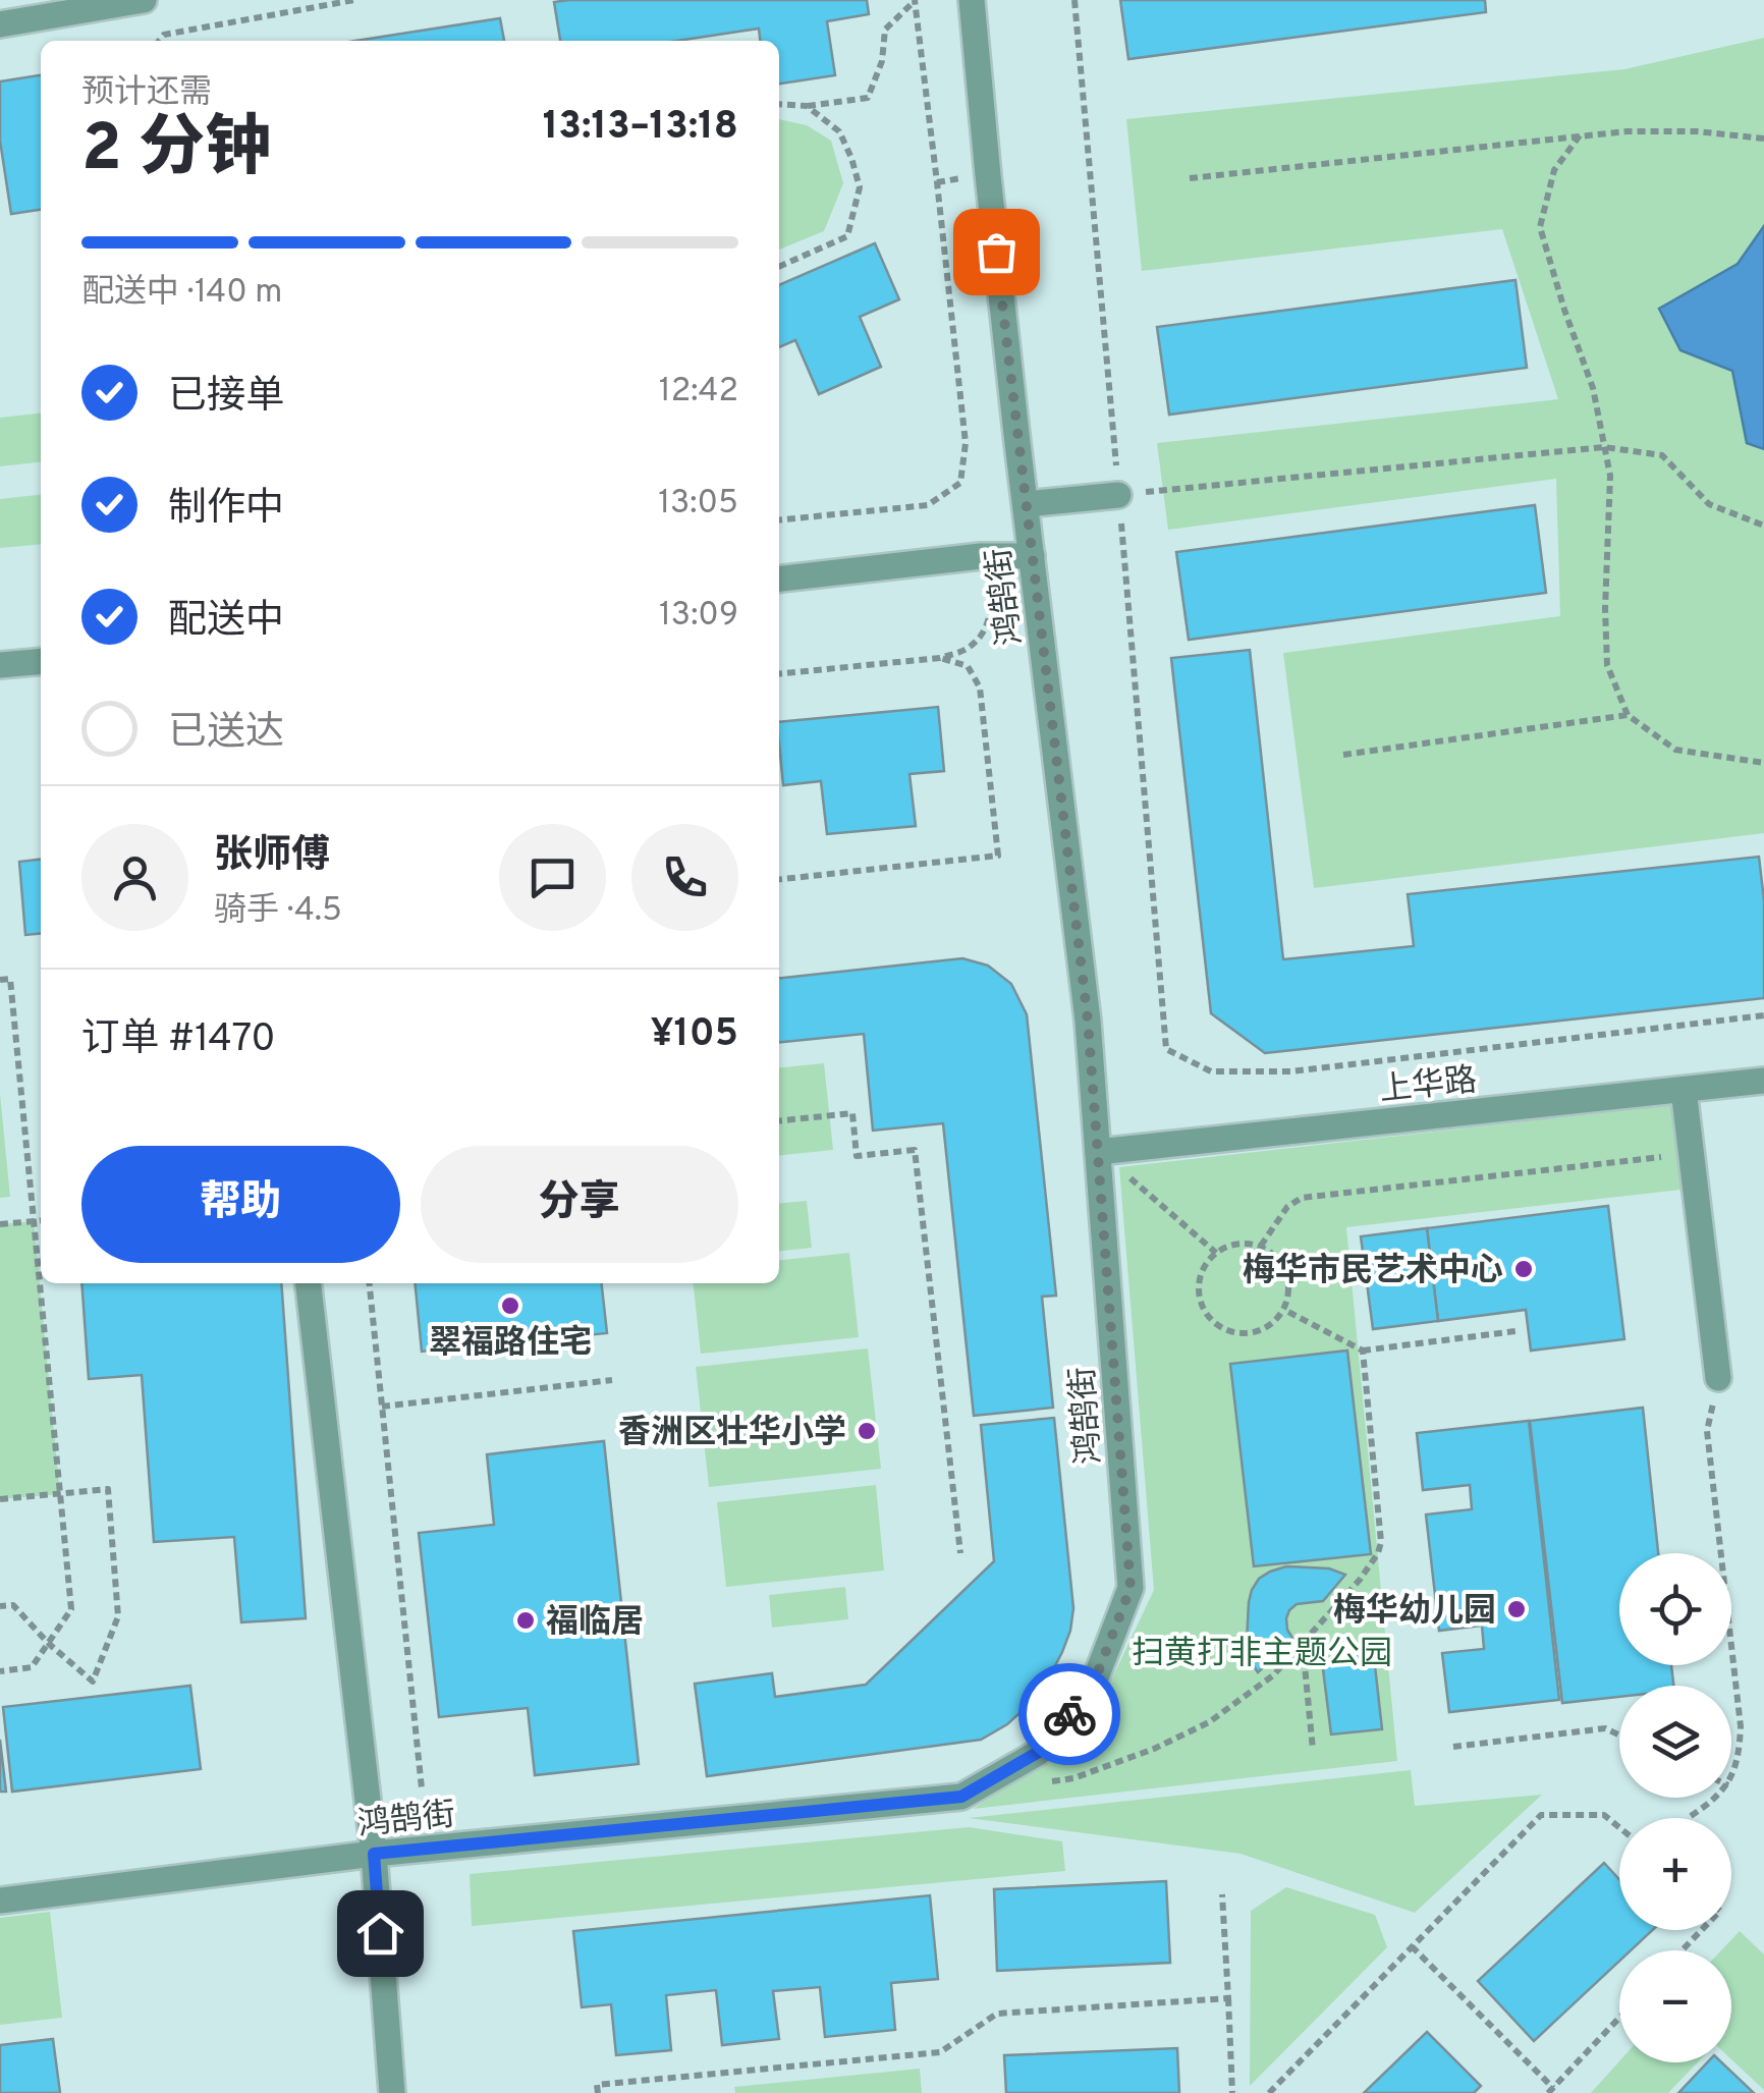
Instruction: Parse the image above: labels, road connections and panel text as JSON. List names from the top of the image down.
{
  "streets": {
    "street": ["鸿鹄街", "上华路"]
  },
  "crossings": [
    ["鸿鹄街", "上华路"]
  ],
  "parks": ["扫黄打非主题公园"],
  "places": [
    "梅华市民艺术中心",
    "翠福路住宅",
    "香洲区壮华小学",
    "梅华幼儿园",
    "福临居"
  ],
  "page": {
    "heading": ["2 分钟", "预计还需", "13:13–13:18"],
    "panel": [
      "张师傅",
      "骑手 · 4.5",
      "订单 #1470",
      "¥105"
    ],
    "bar": "配送中 · 140 m",
    "list": [
      ["已接单", "12:42"],
      ["制作中", "13:05"],
      ["配送中", "13:09"],
      "已送达"
    ],
    "buttons": ["帮助", "分享"],
    "map_buttons": ["+", "−"]
  }
}
